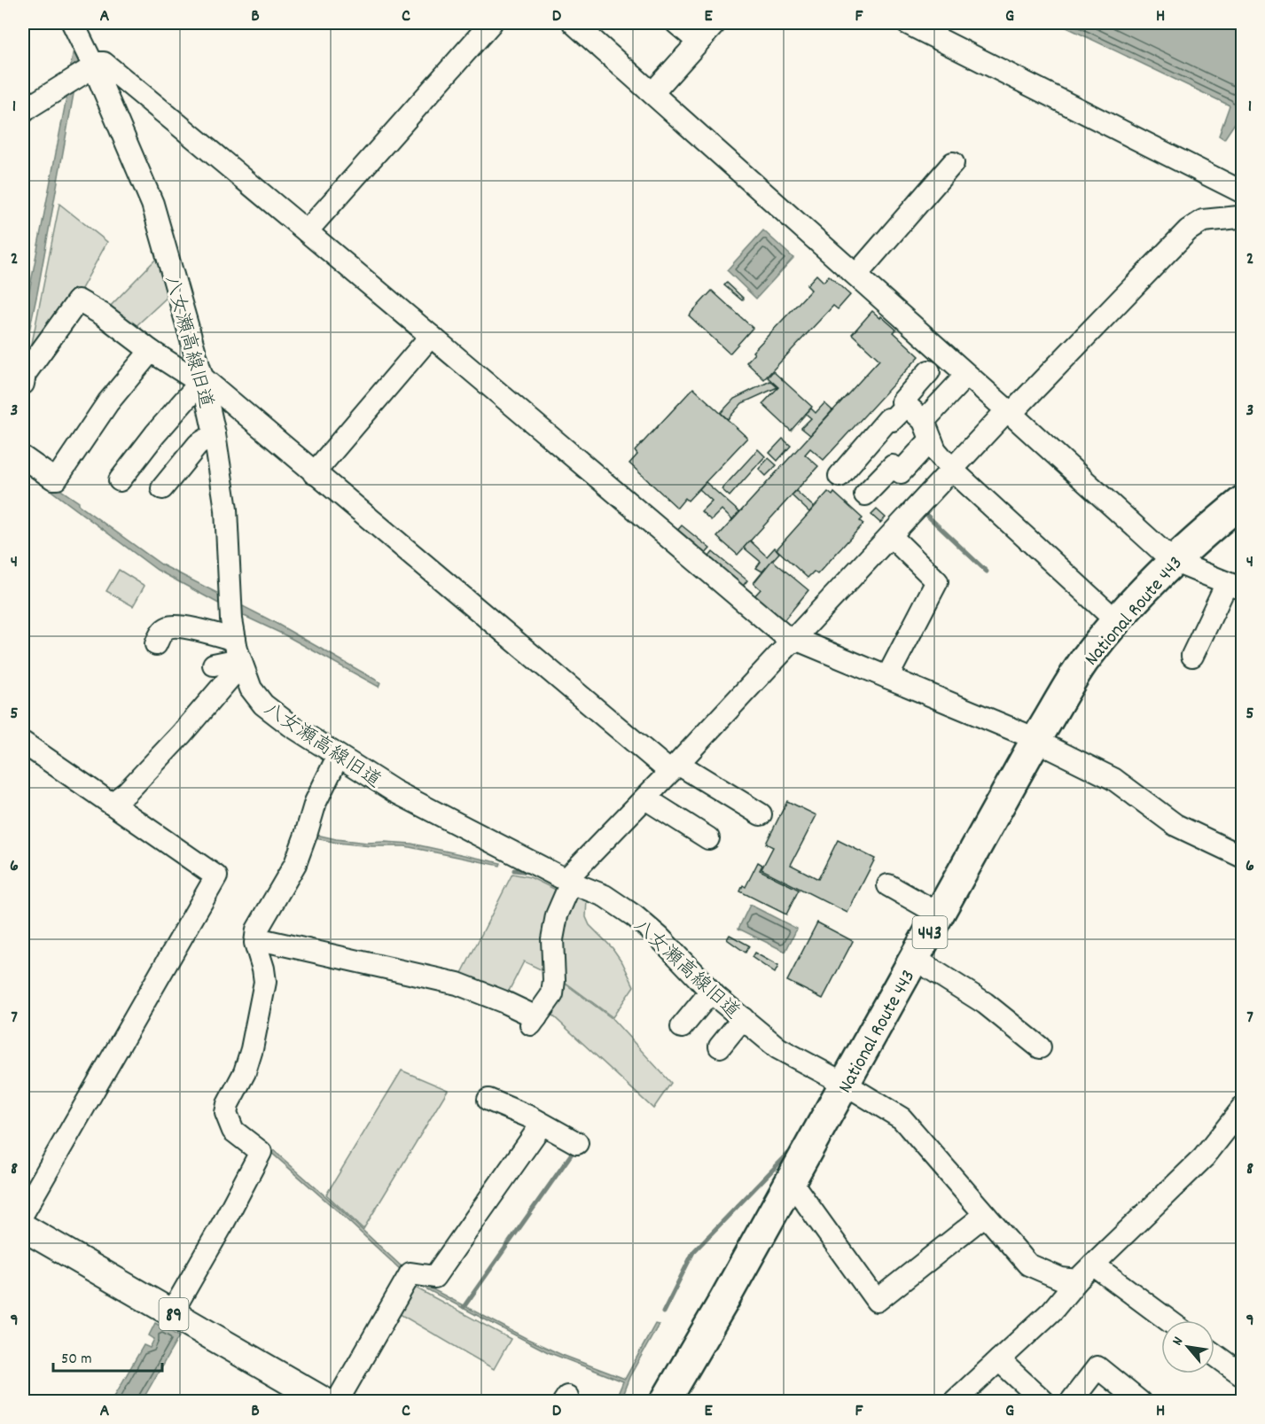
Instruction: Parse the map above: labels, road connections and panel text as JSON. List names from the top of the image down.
{
  "streets": {
    "highway": ["National Route 443", "443"],
    "main road": ["89"],
    "street": ["八女瀬高線旧道"]
  },
  "crossings": [
    ["八女瀬高線旧道", "National Route 443"]
  ],
  "scale_bar": "50 m",
  "north": "top left",
  "grid": {
    "columns": [
      "A",
      "B",
      "C",
      "D",
      "E",
      "F",
      "G",
      "H"
    ],
    "rows": [
      "1",
      "2",
      "3",
      "4",
      "5",
      "6",
      "7",
      "8",
      "9"
    ]
  }
}
